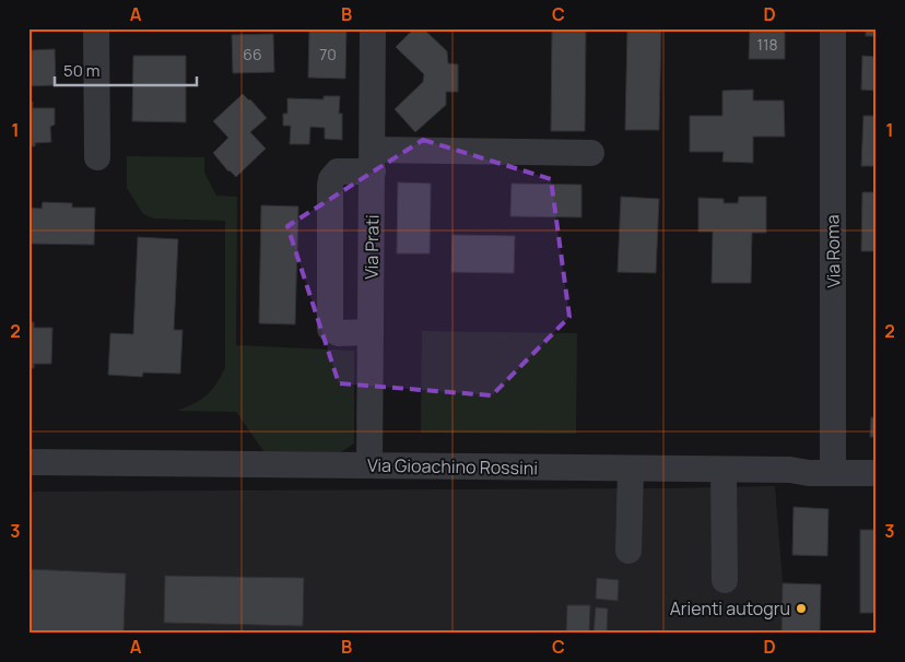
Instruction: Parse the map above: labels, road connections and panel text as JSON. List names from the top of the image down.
{
  "streets": {
    "street": ["Via Prati", "Via Roma", "Via Gioachino Rossini"]
  },
  "crossings": [
    ["Via Prati", "Via Gioachino Rossini"],
    ["Via Roma", "Via Gioachino Rossini"]
  ],
  "places": ["Arienti autogru"],
  "house_numbers": ["118", "66", "70"],
  "scale_bar": "50 m",
  "grid": {
    "columns": [
      "A",
      "B",
      "C",
      "D"
    ],
    "rows": ["1", "2", "3"]
  }
}
